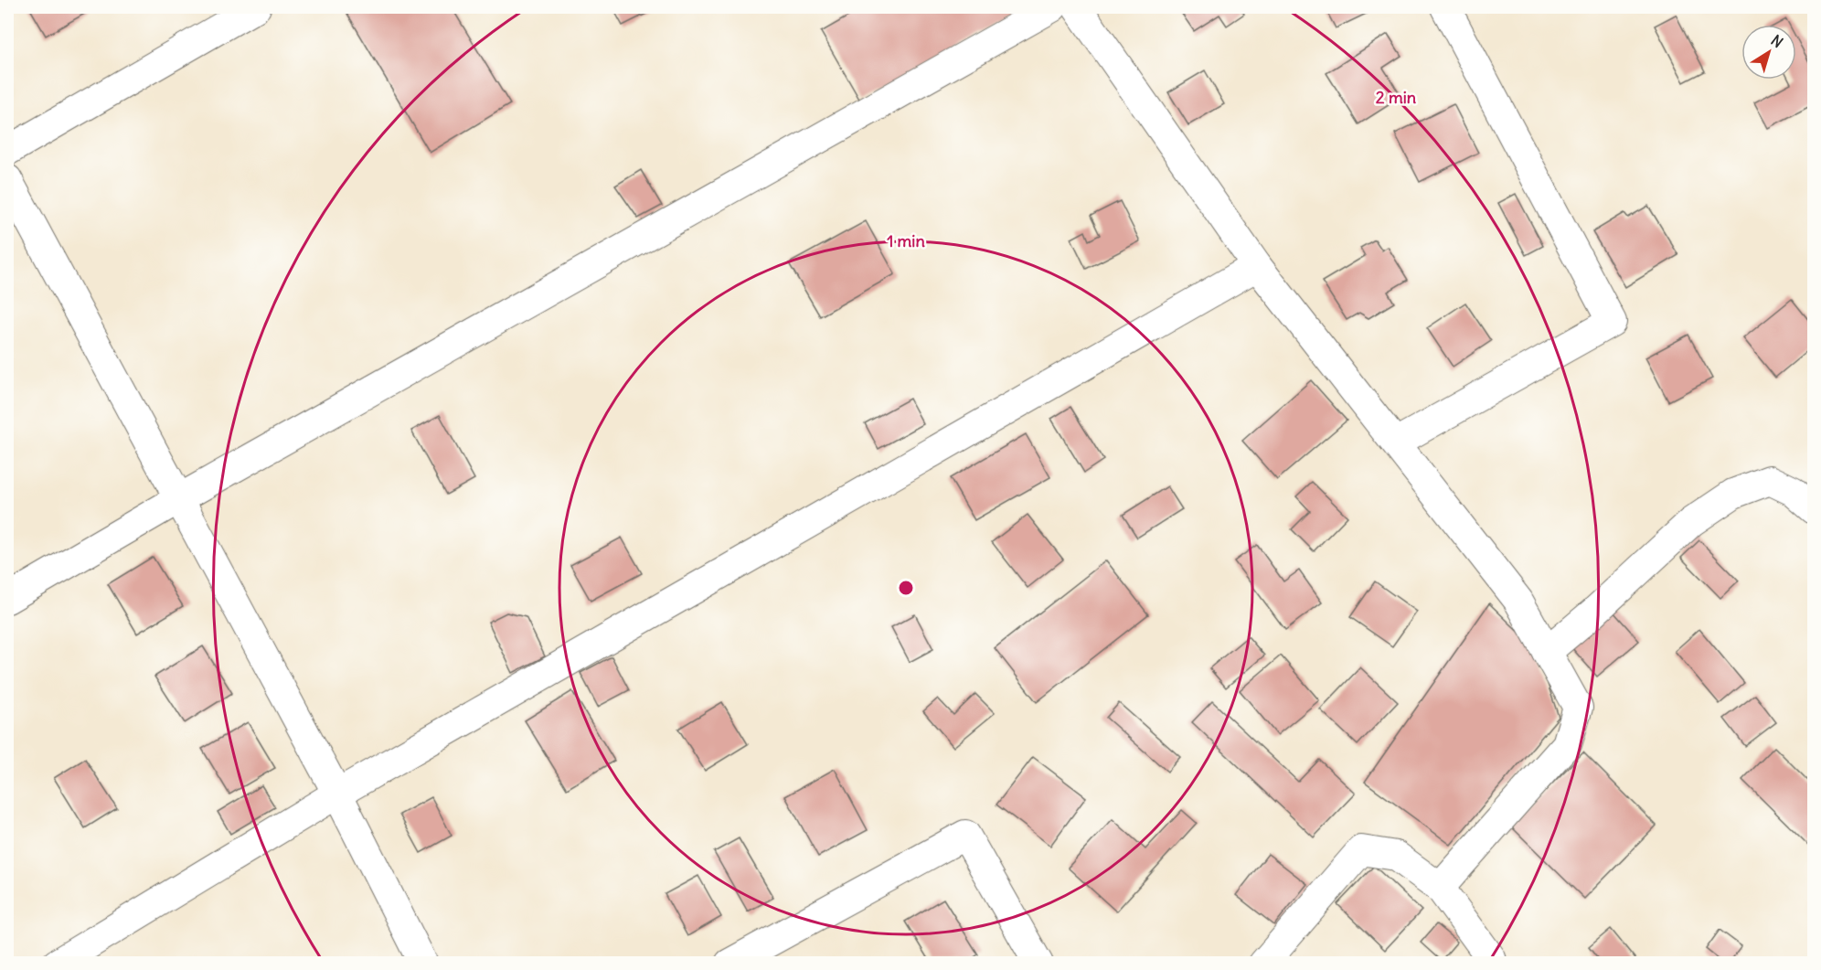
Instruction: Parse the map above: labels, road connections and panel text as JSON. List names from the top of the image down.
{
  "north": "top right",
  "rings": ["2 min", "1 min"]
}
